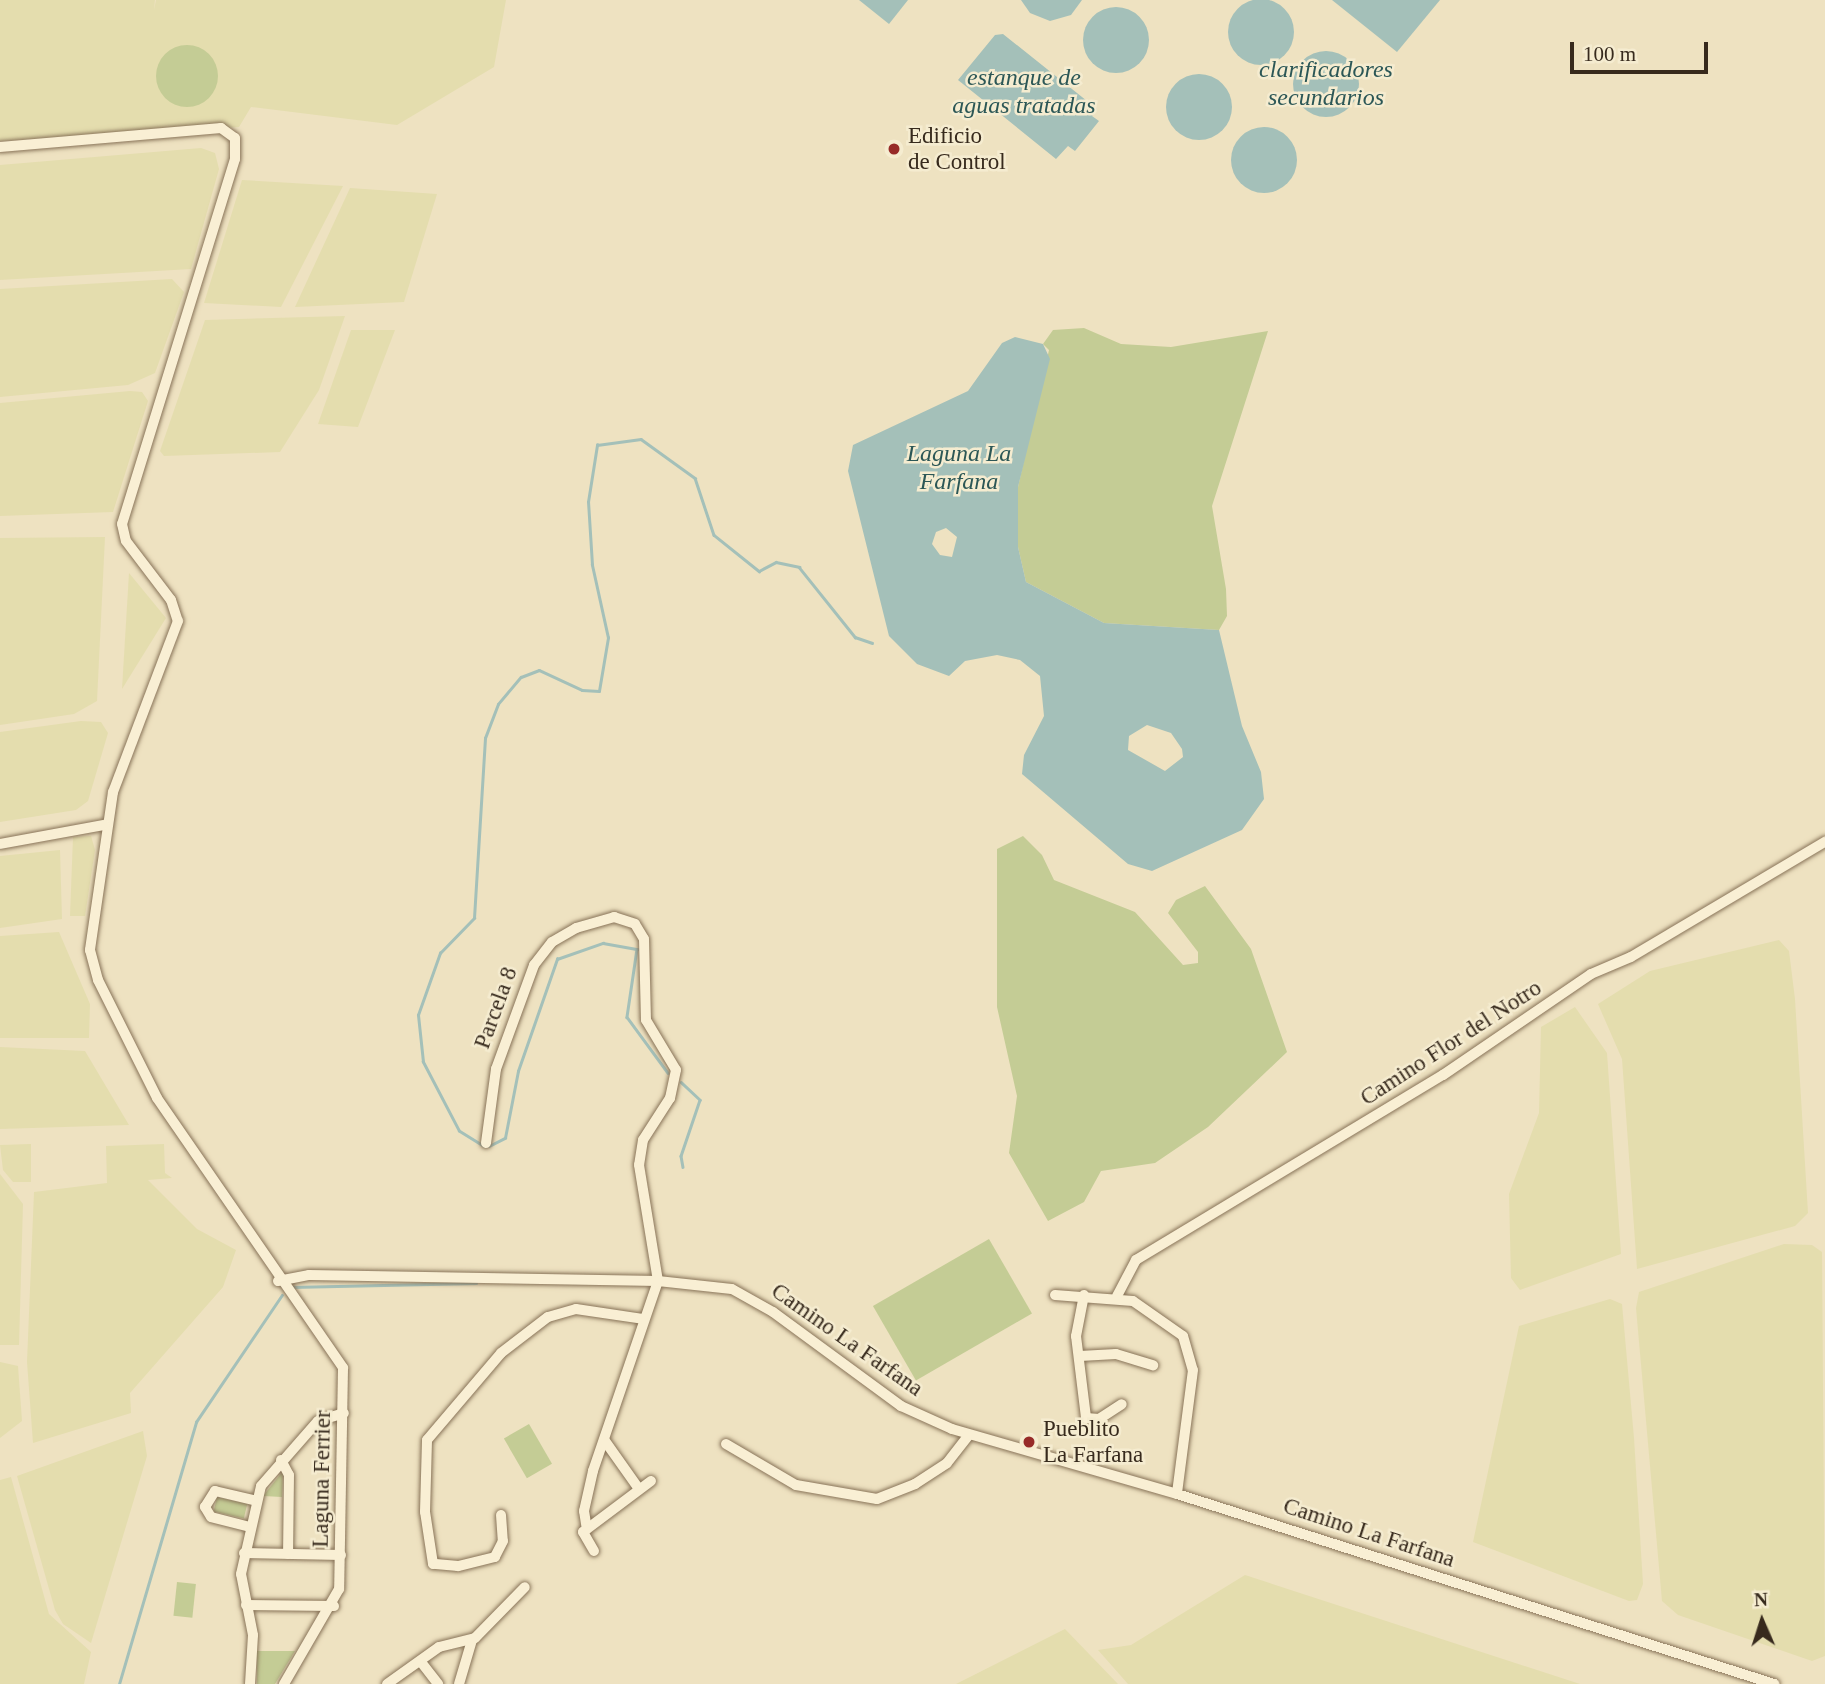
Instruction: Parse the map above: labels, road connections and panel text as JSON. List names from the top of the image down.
{
  "streets": {
    "street": [
      "Parcela 8",
      "Camino Flor del Notro",
      "Camino La Farfana",
      "Laguna Ferrier"
    ]
  },
  "crossings": [
    ["Parcela 8", "Camino La Farfana"],
    ["Camino La Farfana", "Laguna Ferrier"]
  ],
  "water": ["clarificadores secundarios", "estanque de aguas tratadas", "Laguna La Farfana"],
  "places": ["Edificio de Control", "Pueblito La Farfana"],
  "scale_bar": "100 m",
  "north": "top"
}
